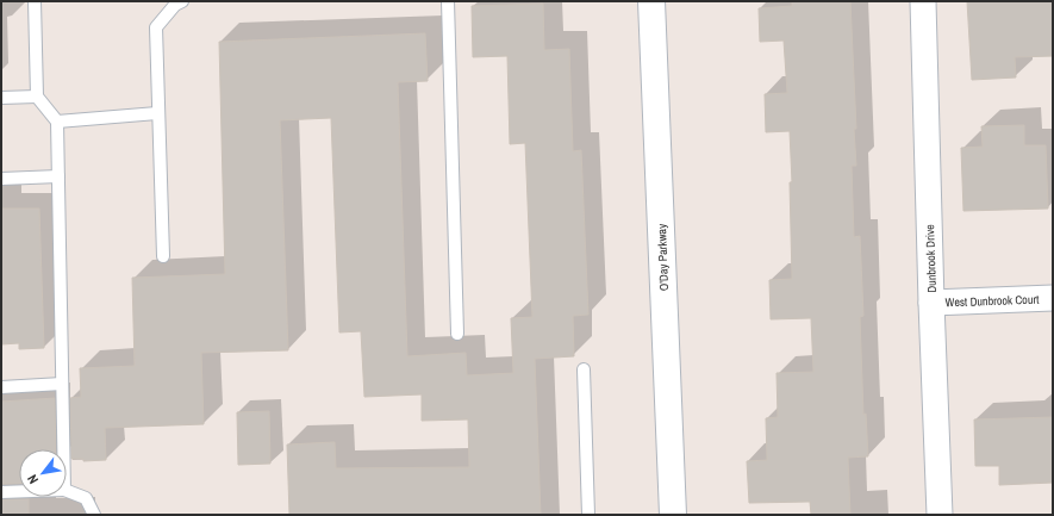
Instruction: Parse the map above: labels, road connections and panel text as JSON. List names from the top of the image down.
{
  "streets": {
    "street": ["O'Day Parkway", "Dunbrook Drive", "West Dunbrook Court"]
  },
  "crossings": [
    ["Dunbrook Drive", "West Dunbrook Court"]
  ],
  "north": "bottom left"
}
